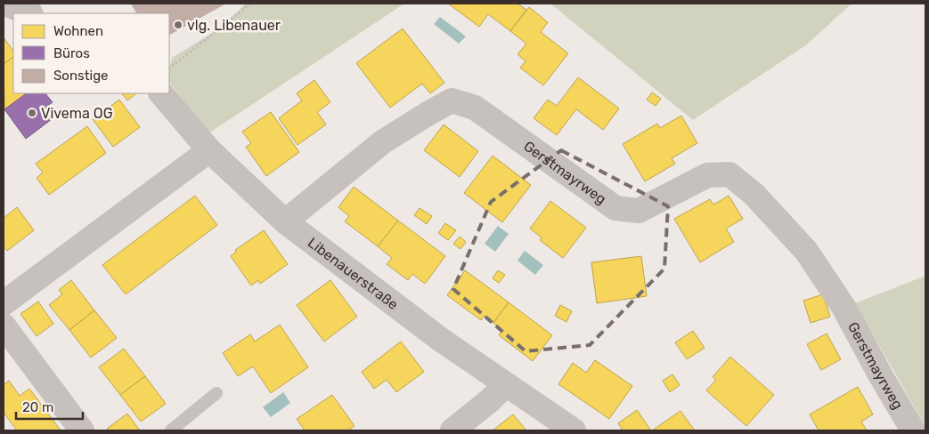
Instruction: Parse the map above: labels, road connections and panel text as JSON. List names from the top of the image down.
{
  "streets": {
    "street": ["Gerstmayrweg", "Libenauerstraße"]
  },
  "crossings": [
    ["Gerstmayrweg", "Libenauerstraße"]
  ],
  "places": ["vlg. Libenauer", "Vivema OG"],
  "legend": ["Wohnen", "Büros", "Sonstige"],
  "scale_bar": "20 m"
}
